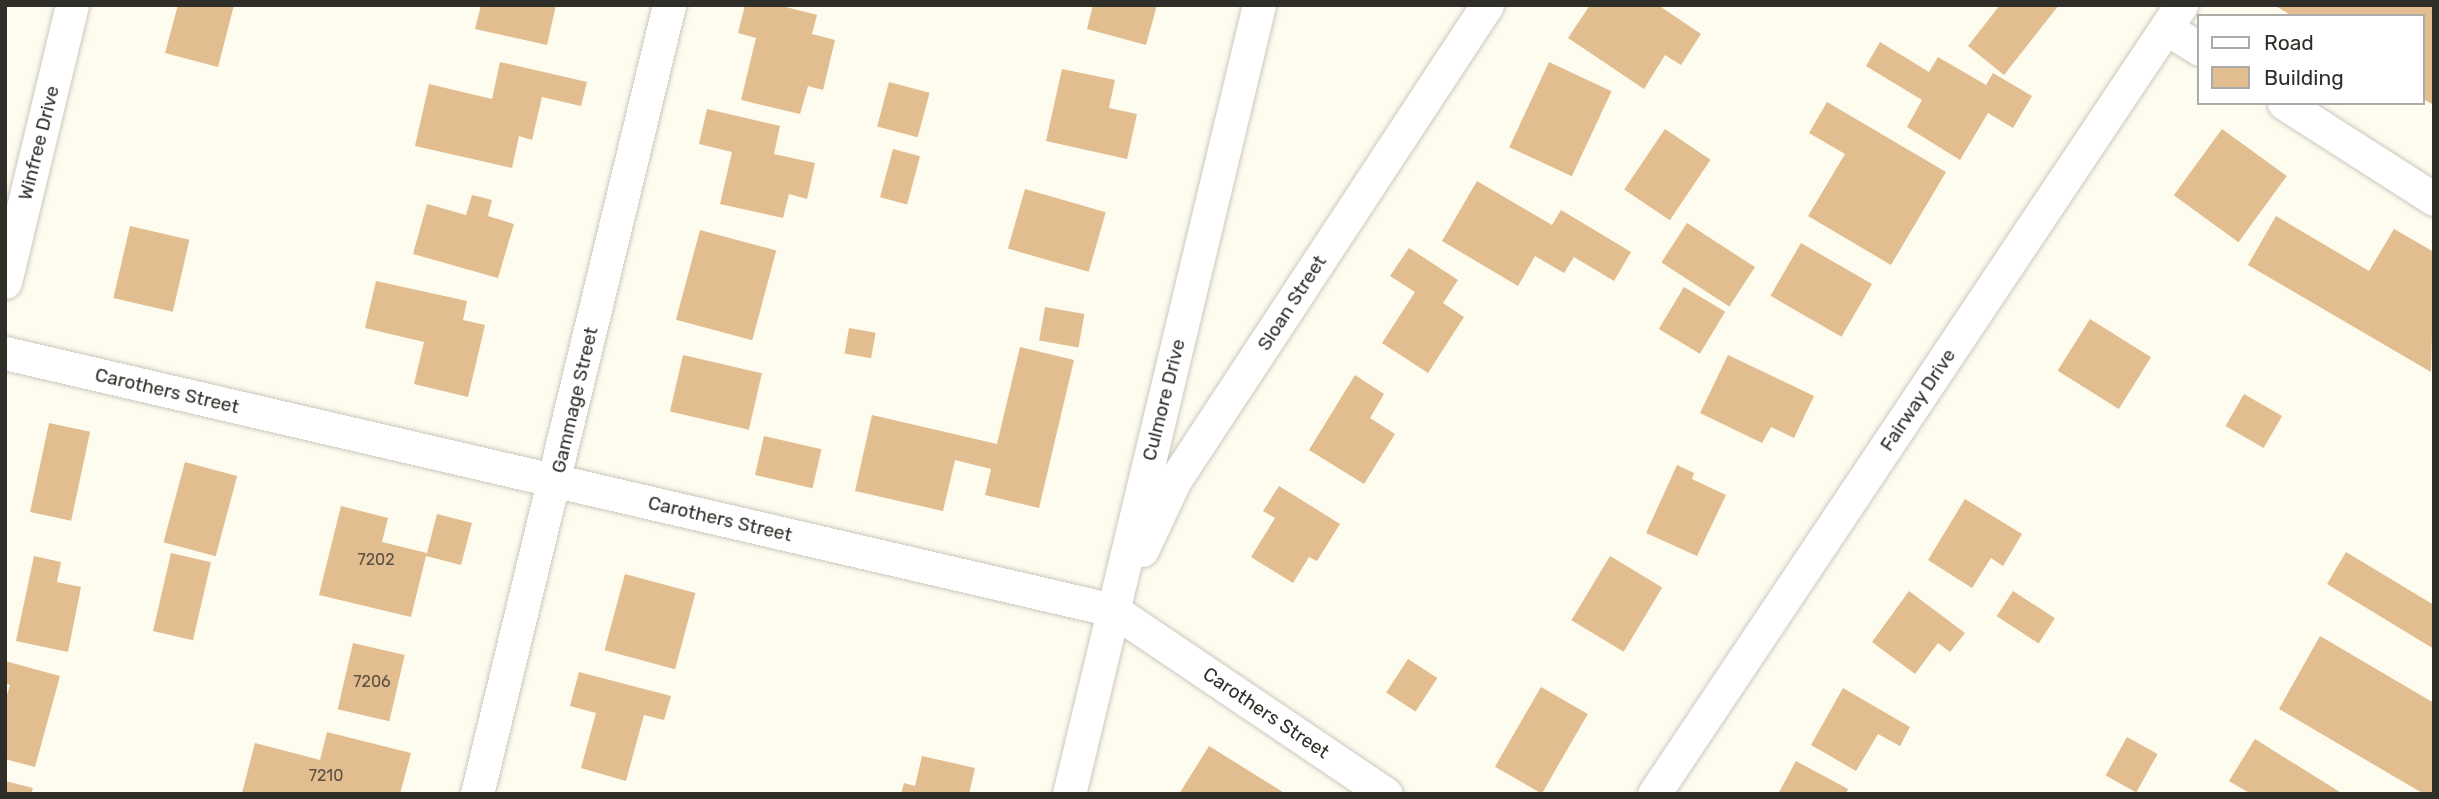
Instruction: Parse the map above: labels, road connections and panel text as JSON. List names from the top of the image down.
{
  "streets": {
    "street": [
      "Winfree Drive",
      "Sloan Street",
      "Carothers Street",
      "Gammage Street",
      "Culmore Drive",
      "Fairway Drive"
    ]
  },
  "crossings": [
    ["Sloan Street", "Carothers Street"],
    ["Sloan Street", "Culmore Drive"],
    ["Carothers Street", "Gammage Street"],
    ["Carothers Street", "Culmore Drive"]
  ],
  "house_numbers": ["7202", "7206", "7210"],
  "legend": ["Road", "Building"]
}
